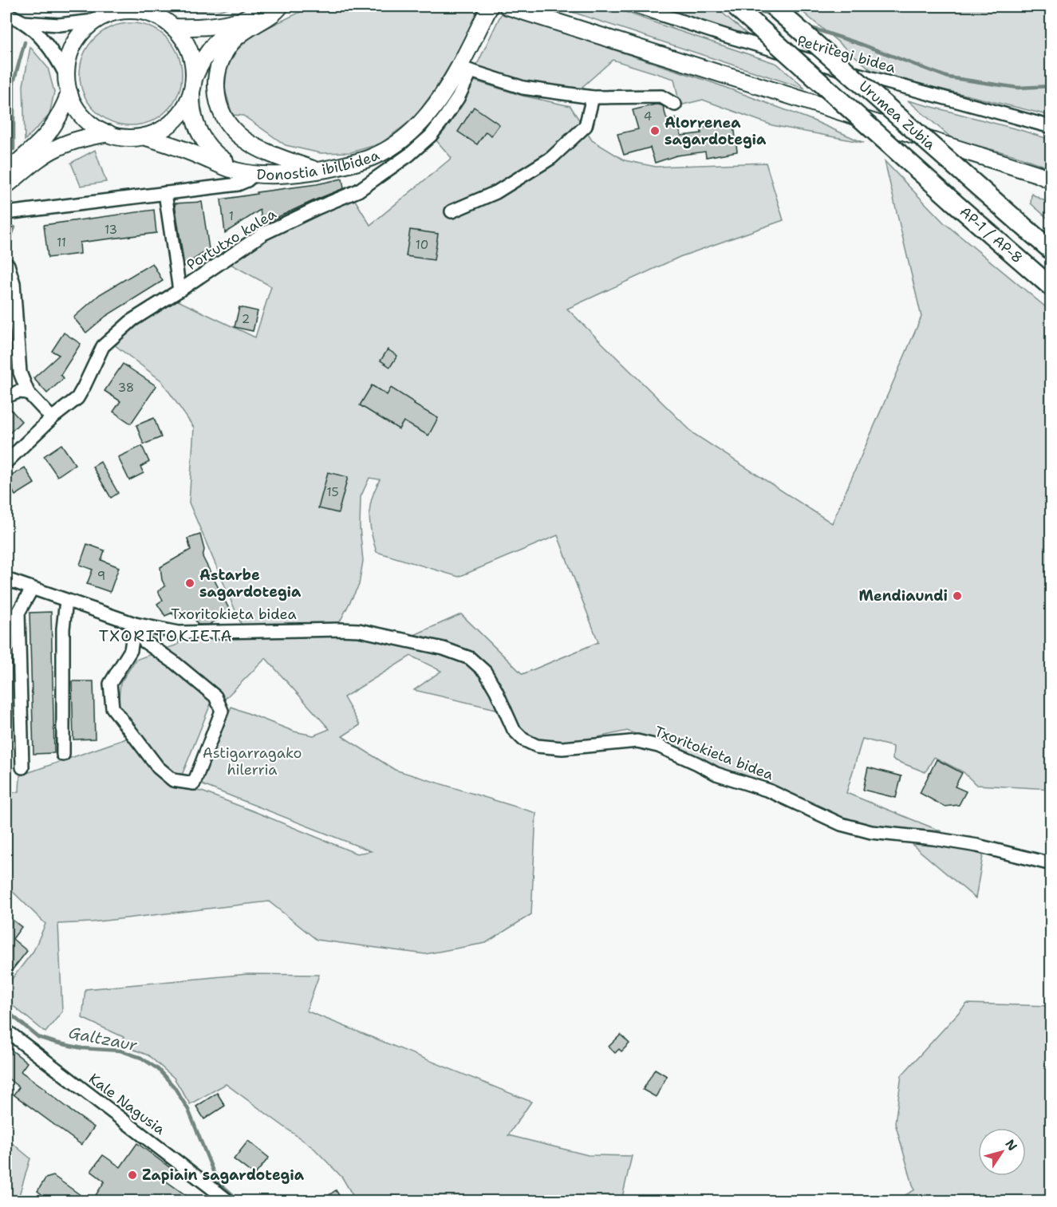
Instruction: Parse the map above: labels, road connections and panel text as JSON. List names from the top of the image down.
{
  "streets": {
    "highway": ["Urumea Zubia", "AP-1 / AP-8"],
    "main road": ["Donostia ibilbidea"],
    "street": [
      "Petritegi bidea",
      "Portutxo kalea",
      "Txoritokieta bidea",
      "Kale Nagusia"
    ]
  },
  "crossings": [
    ["Urumea Zubia", "AP-1 / AP-8"],
    ["Donostia ibilbidea", "Portutxo kalea"]
  ],
  "districts": ["TXORITOKIETA"],
  "water": ["Galtzaur"],
  "parks": ["Astigarragako hilerria"],
  "places": [
    "Alorrenea sagardotegia",
    "Astarbe sagardotegia",
    "Mendiaundi",
    "Zapiain sagardotegia"
  ],
  "house_numbers": [
    "4",
    "1",
    "13",
    "11",
    "10",
    "2",
    "38",
    "15",
    "9"
  ],
  "north": "top right"
}
